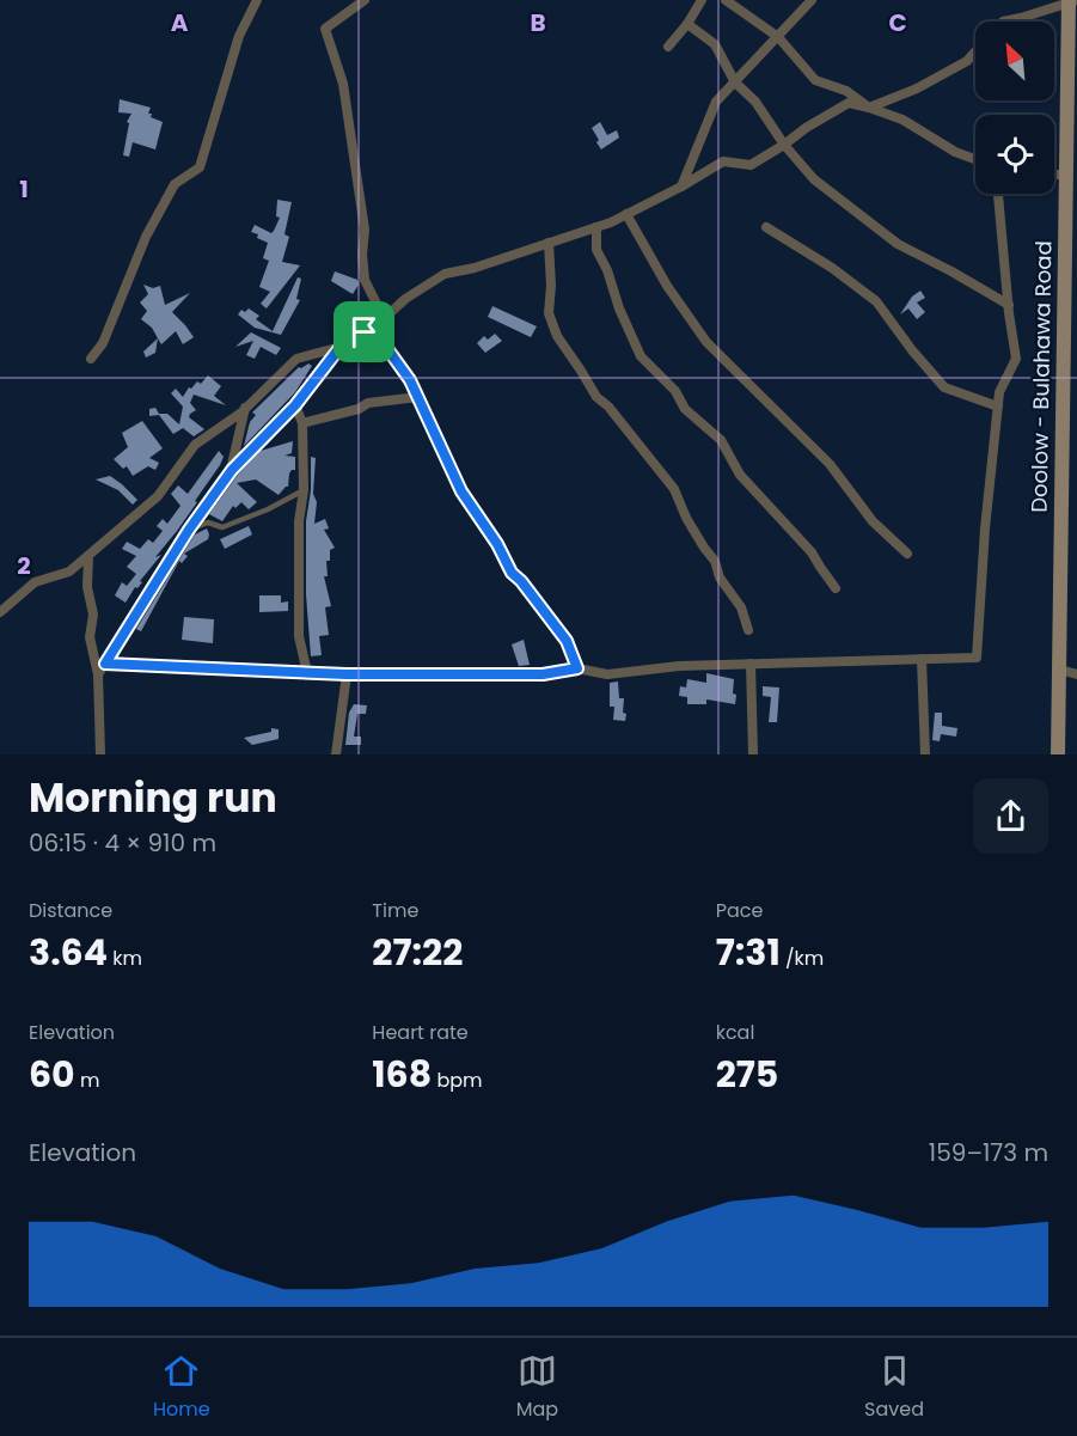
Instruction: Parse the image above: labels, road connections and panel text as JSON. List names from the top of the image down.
{
  "streets": {
    "main road": ["Doolow - Bulahawa Road"]
  },
  "north": "top left",
  "page": {
    "heading": ["Morning run", "06:15 · 4 × 910 m"],
    "stats": [
      ["Distance", "3.64 km"],
      ["Time", "27:22"],
      ["Pace", "7:31 /km"],
      ["Elevation", "60 m"],
      ["Heart rate", "168 bpm"],
      ["kcal", "275"]
    ],
    "chart": ["Elevation", "159–173 m"],
    "tabs": ["Home", "Map", "Saved"]
  },
  "grid": {
    "columns": ["A", "B", "C"],
    "rows": ["1", "2"]
  }
}
